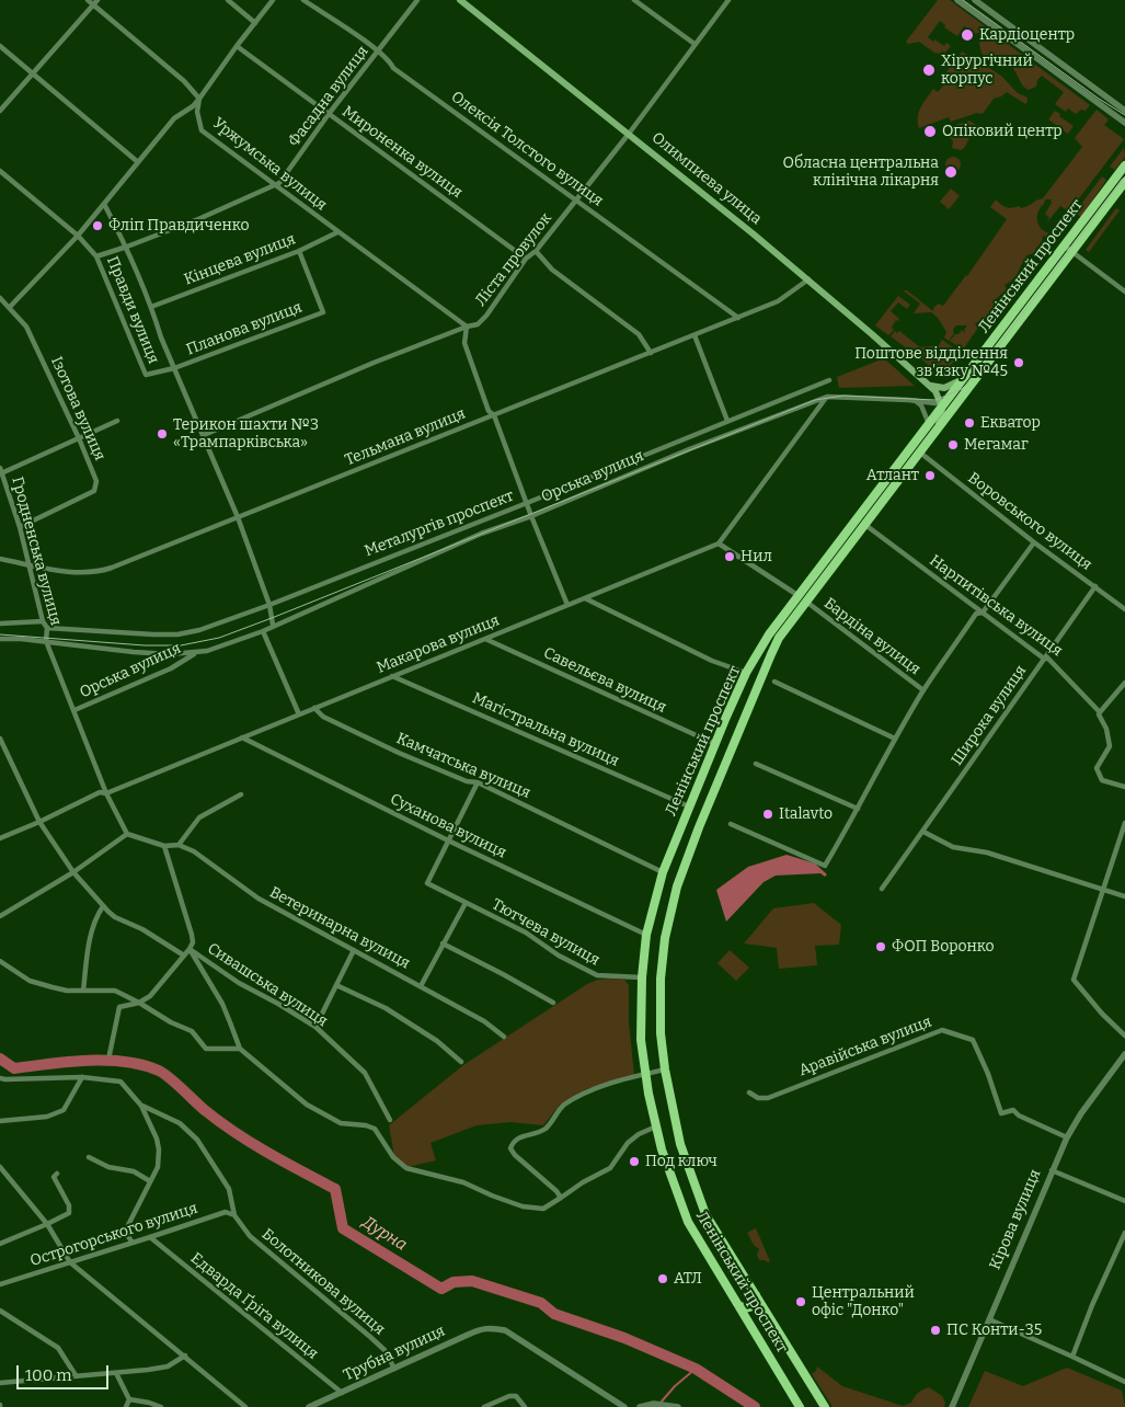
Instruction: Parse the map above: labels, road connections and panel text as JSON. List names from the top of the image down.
{
  "streets": {
    "main road": ["Олимпиева улица", "Ленінський проспект"],
    "street": [
      "Фасадна вулиця",
      "Олексія Толстого вулиця",
      "Мироненка вулиця",
      "Уржумська вулиця",
      "Кінцева вулиця",
      "Ліста провулок",
      "Правди вулиця",
      "Планова вулиця",
      "Ізотова вулиця",
      "Тельмана вулиця",
      "Орська вулиця",
      "Воровського вулиця",
      "Металургів проспект",
      "Гродненська вулиця",
      "Нарпитівська вулиця",
      "Бардіна вулиця",
      "Макарова вулиця",
      "Савельєва вулиця",
      "Широка вулиця",
      "Магістральна вулиця",
      "Камчатська вулиця",
      "Суханова вулиця",
      "Ветеринарна вулиця",
      "Тютчева вулиця",
      "Сивашська вулиця",
      "Аравійська вулиця",
      "Кірова вулиця",
      "Острогорського вулиця",
      "Болотникова вулиця",
      "Едварда Ґріґа вулиця",
      "Трубна вулиця"
    ]
  },
  "crossings": [
    ["Фасадна вулиця", "Олексія Толстого вулиця"],
    ["Фасадна вулиця", "Мироненка вулиця"],
    ["Фасадна вулиця", "Уржумська вулиця"],
    ["Фасадна вулиця", "Правди вулиця"],
    ["Олексія Толстого вулиця", "Ліста провулок"],
    ["Олексія Толстого вулиця", "Тельмана вулиця"],
    ["Мироненка вулиця", "Ліста провулок"],
    ["Уржумська вулиця", "Кінцева вулиця"],
    ["Уржумська вулиця", "Ліста провулок"],
    ["Олимпиева улица", "Ліста провулок"],
    ["Олимпиева улица", "Тельмана вулиця"],
    ["Кінцева вулиця", "Правди вулиця"],
    ["Кінцева вулиця", "Планова вулиця"],
    ["Ліста провулок", "Правди вулиця"],
    ["Ленінський проспект", "Орська вулиця"],
    ["Ленінський проспект", "Воровського вулиця"],
    ["Ленінський проспект", "Нарпитівська вулиця"],
    ["Ленінський проспект", "Бардіна вулиця"],
    ["Ленінський проспект", "Савельєва вулиця"],
    ["Ленінський проспект", "Магістральна вулиця"],
    ["Ленінський проспект", "Камчатська вулиця"],
    ["Ленінський проспект", "Суханова вулиця"],
    ["Ленінський проспект", "Тютчева вулиця"],
    ["Правди вулиця", "Планова вулиця"],
    ["Правди вулиця", "Тельмана вулиця"],
    ["Правди вулиця", "Орська вулиця"],
    ["Правди вулиця", "Металургів проспект"],
    ["Ізотова вулиця", "Гродненська вулиця"],
    ["Тельмана вулиця", "Гродненська вулиця"],
    ["Орська вулиця", "Гродненська вулиця"],
    ["Орська вулиця", "Макарова вулиця"],
    ["Воровського вулиця", "Широка вулиця"],
    ["Металургів проспект", "Гродненська вулиця"],
    ["Нарпитівська вулиця", "Широка вулиця"],
    ["Макарова вулиця", "Савельєва вулиця"],
    ["Макарова вулиця", "Магістральна вулиця"],
    ["Макарова вулиця", "Камчатська вулиця"],
    ["Макарова вулиця", "Суханова вулиця"],
    ["Макарова вулиця", "Сивашська вулиця"],
    ["Камчатська вулиця", "Тютчева вулиця"],
    ["Суханова вулиця", "Тютчева вулиця"],
    ["Аравійська вулиця", "Кірова вулиця"],
    ["Острогорського вулиця", "Болотникова вулиця"],
    ["Острогорського вулиця", "Едварда Ґріґа вулиця"],
    ["Болотникова вулиця", "Трубна вулиця"],
    ["Едварда Ґріґа вулиця", "Трубна вулиця"]
  ],
  "water": ["Дурна"],
  "places": [
    "Кардіоцентр",
    "Хірургічний корпус",
    "Опіковий центр",
    "Обласна центральна клінічна лікарня",
    "Фліп Правдиченко",
    "Поштове відділення зв'язку №45",
    "Екватор",
    "Терикон шахти №3 «Трампарківська»",
    "Мегамаг",
    "Атлант",
    "Нил",
    "Italavto",
    "ФОП Воронко",
    "Под ключ",
    "АТЛ",
    "Центральний офіс \"Донко\"",
    "ПС Конти-35"
  ],
  "scale_bar": "100 m"
}
